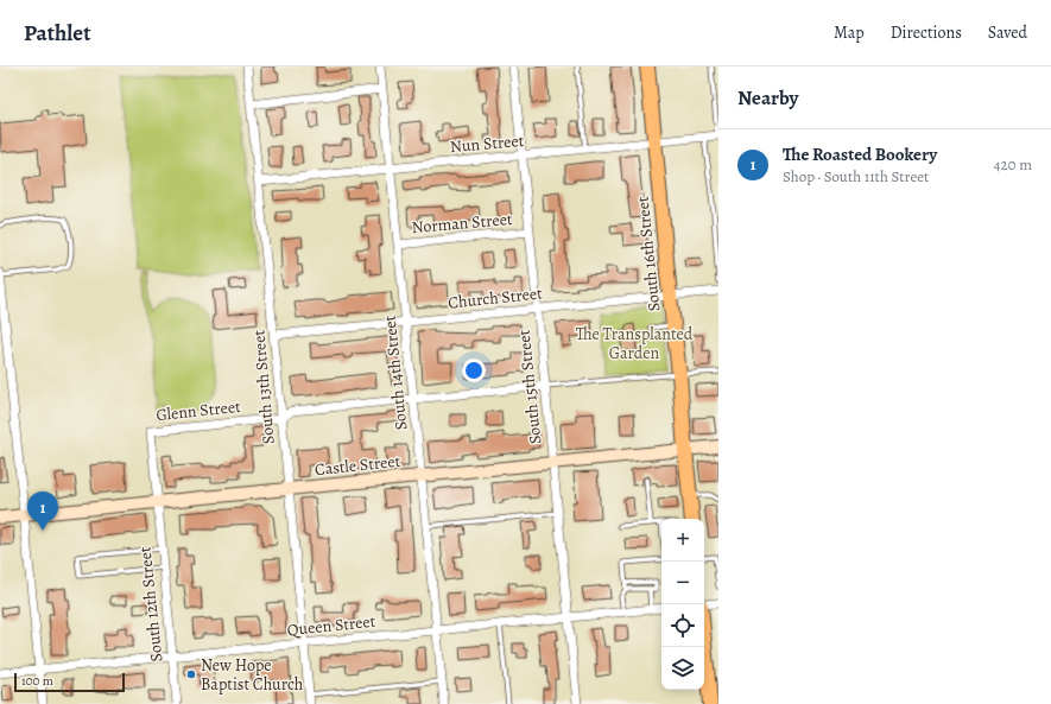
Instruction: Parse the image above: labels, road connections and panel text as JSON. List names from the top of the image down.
{
  "streets": {
    "main road": ["South 16th Street"],
    "street": [
      "Nun Street",
      "Norman Street",
      "Church Street",
      "South 14th Street",
      "South 13th Street",
      "South 15th Street",
      "Glenn Street",
      "Castle Street",
      "South 12th Street",
      "Queen Street"
    ]
  },
  "crossings": [
    ["Nun Street", "South 16th Street"],
    ["Nun Street", "South 14th Street"],
    ["Nun Street", "South 13th Street"],
    ["Nun Street", "South 15th Street"],
    ["Norman Street", "South 14th Street"],
    ["Norman Street", "South 15th Street"],
    ["South 16th Street", "Church Street"],
    ["South 16th Street", "Castle Street"],
    ["Church Street", "South 14th Street"],
    ["Church Street", "South 13th Street"],
    ["Church Street", "South 15th Street"],
    ["South 14th Street", "Glenn Street"],
    ["South 14th Street", "Castle Street"],
    ["South 14th Street", "Queen Street"],
    ["South 13th Street", "Glenn Street"],
    ["South 13th Street", "Castle Street"],
    ["South 13th Street", "Queen Street"],
    ["South 15th Street", "Glenn Street"],
    ["South 15th Street", "Castle Street"],
    ["South 15th Street", "Queen Street"],
    ["Glenn Street", "Castle Street"],
    ["Glenn Street", "South 12th Street"],
    ["Castle Street", "South 12th Street"],
    ["South 12th Street", "Queen Street"]
  ],
  "parks": ["The Transplanted Garden"],
  "places": ["New Hope Baptist Church"],
  "scale_bar": "100 m",
  "page": {
    "header": "Pathlet",
    "nav": ["Map", "Directions", "Saved"],
    "heading": "Nearby",
    "list": [
      {
        "mark": "1",
        "name": "The Roasted Bookery",
        "note": "Shop · South 11th Street",
        "value": "420 m"
      }
    ],
    "pins": "1",
    "map_buttons": ["+", "−"],
    "scale": "100 m"
  }
}
